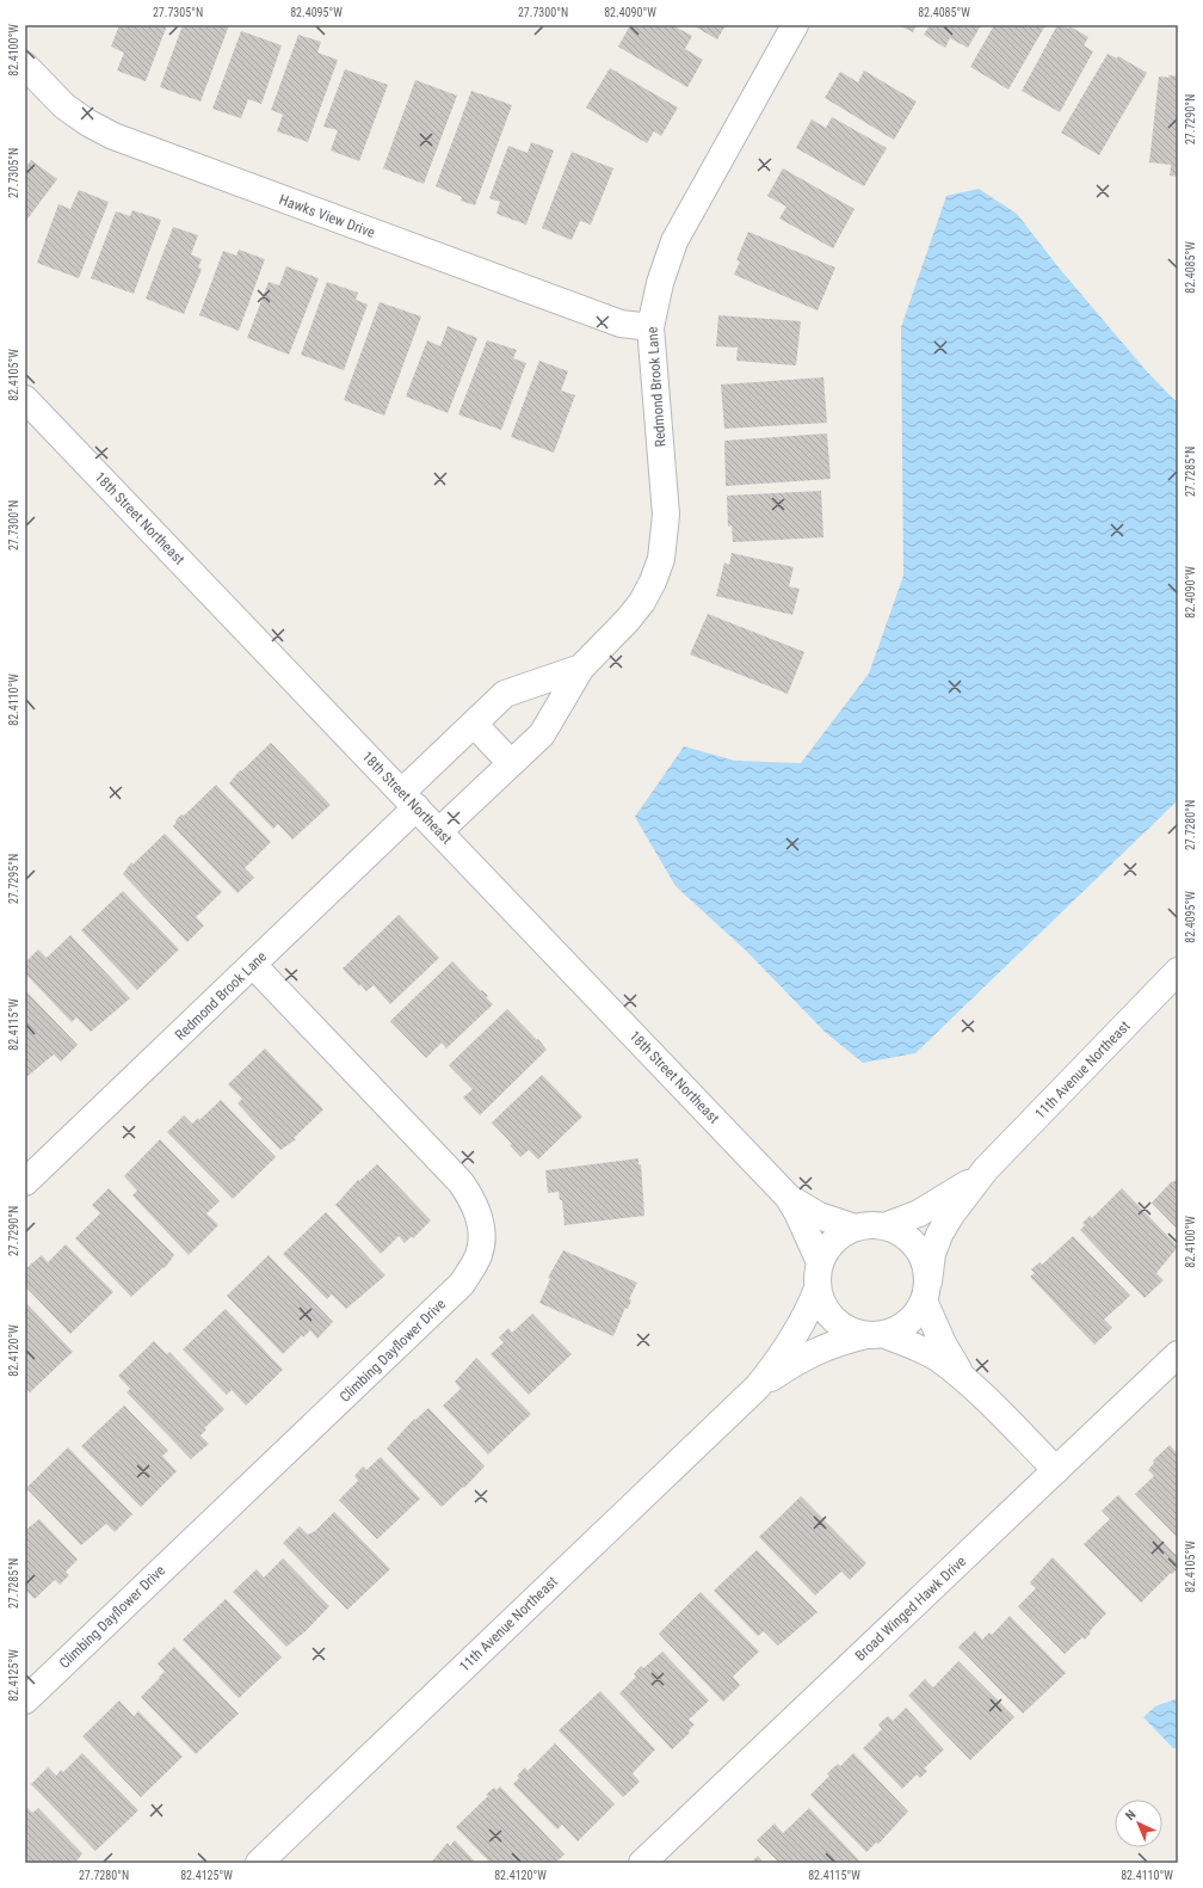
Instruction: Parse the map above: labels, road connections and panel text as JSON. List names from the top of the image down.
{
  "streets": {
    "street": [
      "Hawks View Drive",
      "Redmond Brook Lane",
      "18th Street Northeast",
      "11th Avenue Northeast",
      "Climbing Dayflower Drive",
      "Broad Winged Hawk Drive"
    ]
  },
  "crossings": [
    ["Hawks View Drive", "Redmond Brook Lane"],
    ["Redmond Brook Lane", "18th Street Northeast"],
    ["Redmond Brook Lane", "Climbing Dayflower Drive"],
    ["18th Street Northeast", "11th Avenue Northeast"]
  ],
  "north": "top left",
  "coordinates": [
    "27.7305°N",
    "82.4095°W",
    "27.7300°N",
    "82.4090°W",
    "82.4085°W",
    "82.4100°W",
    "27.7290°N",
    "82.4105°W",
    "27.7285°N",
    "82.4110°W",
    "27.7280°N",
    "27.7295°N",
    "82.4115°W",
    "82.4120°W",
    "82.4125°W"
  ]
}
